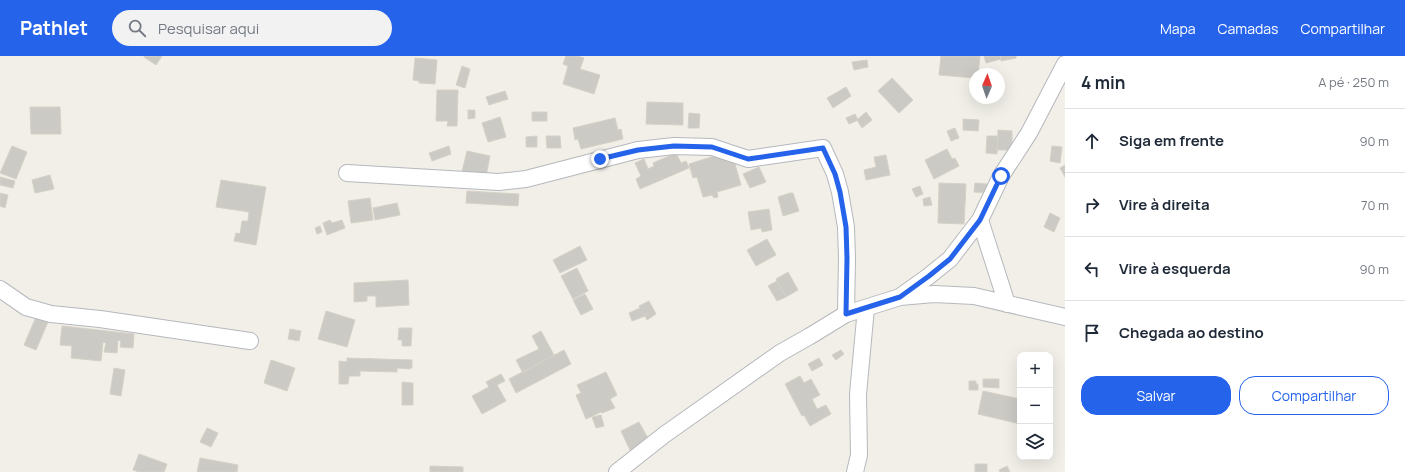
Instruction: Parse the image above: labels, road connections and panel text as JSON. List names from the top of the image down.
{
  "north": "top",
  "page": {
    "header": "Pathlet",
    "search": "Pesquisar aqui",
    "nav": ["Mapa", "Camadas", "Compartilhar"],
    "heading": ["4 min", "A pé · 250 m"],
    "list": [
      ["Siga em frente", "90 m"],
      ["Vire à direita", "70 m"],
      ["Vire à esquerda", "90 m"],
      "Chegada ao destino"
    ],
    "map_buttons": ["+", "−"],
    "buttons": ["Salvar", "Compartilhar"]
  }
}
